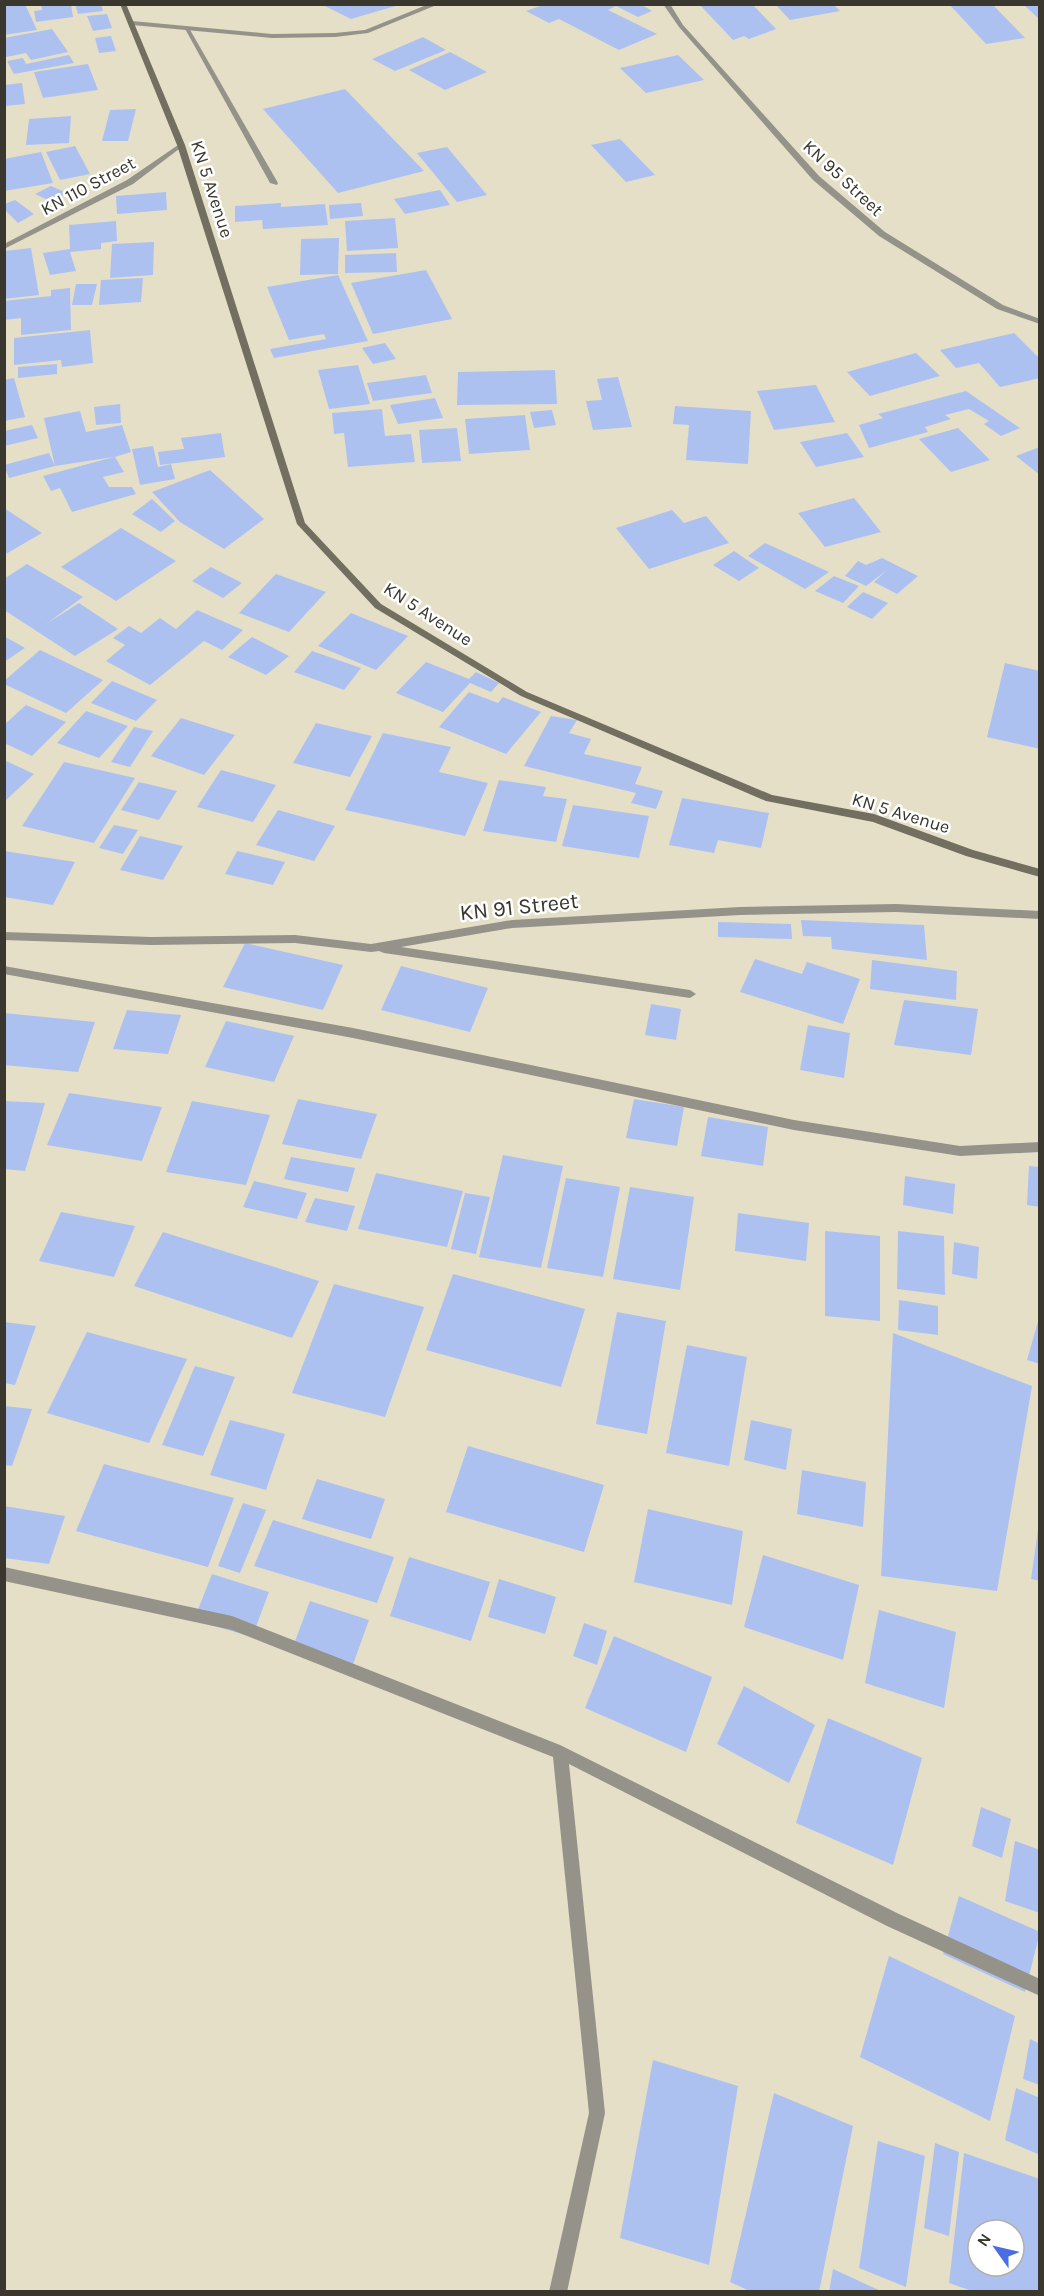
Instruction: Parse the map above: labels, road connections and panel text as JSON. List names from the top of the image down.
{
  "streets": {
    "main road": ["KN 5 Avenue"],
    "street": ["KN 95 Street", "KN 110 Street", "KN 91 Street"]
  },
  "crossings": [
    ["KN 110 Street", "KN 5 Avenue"]
  ],
  "north": "top left"
}
